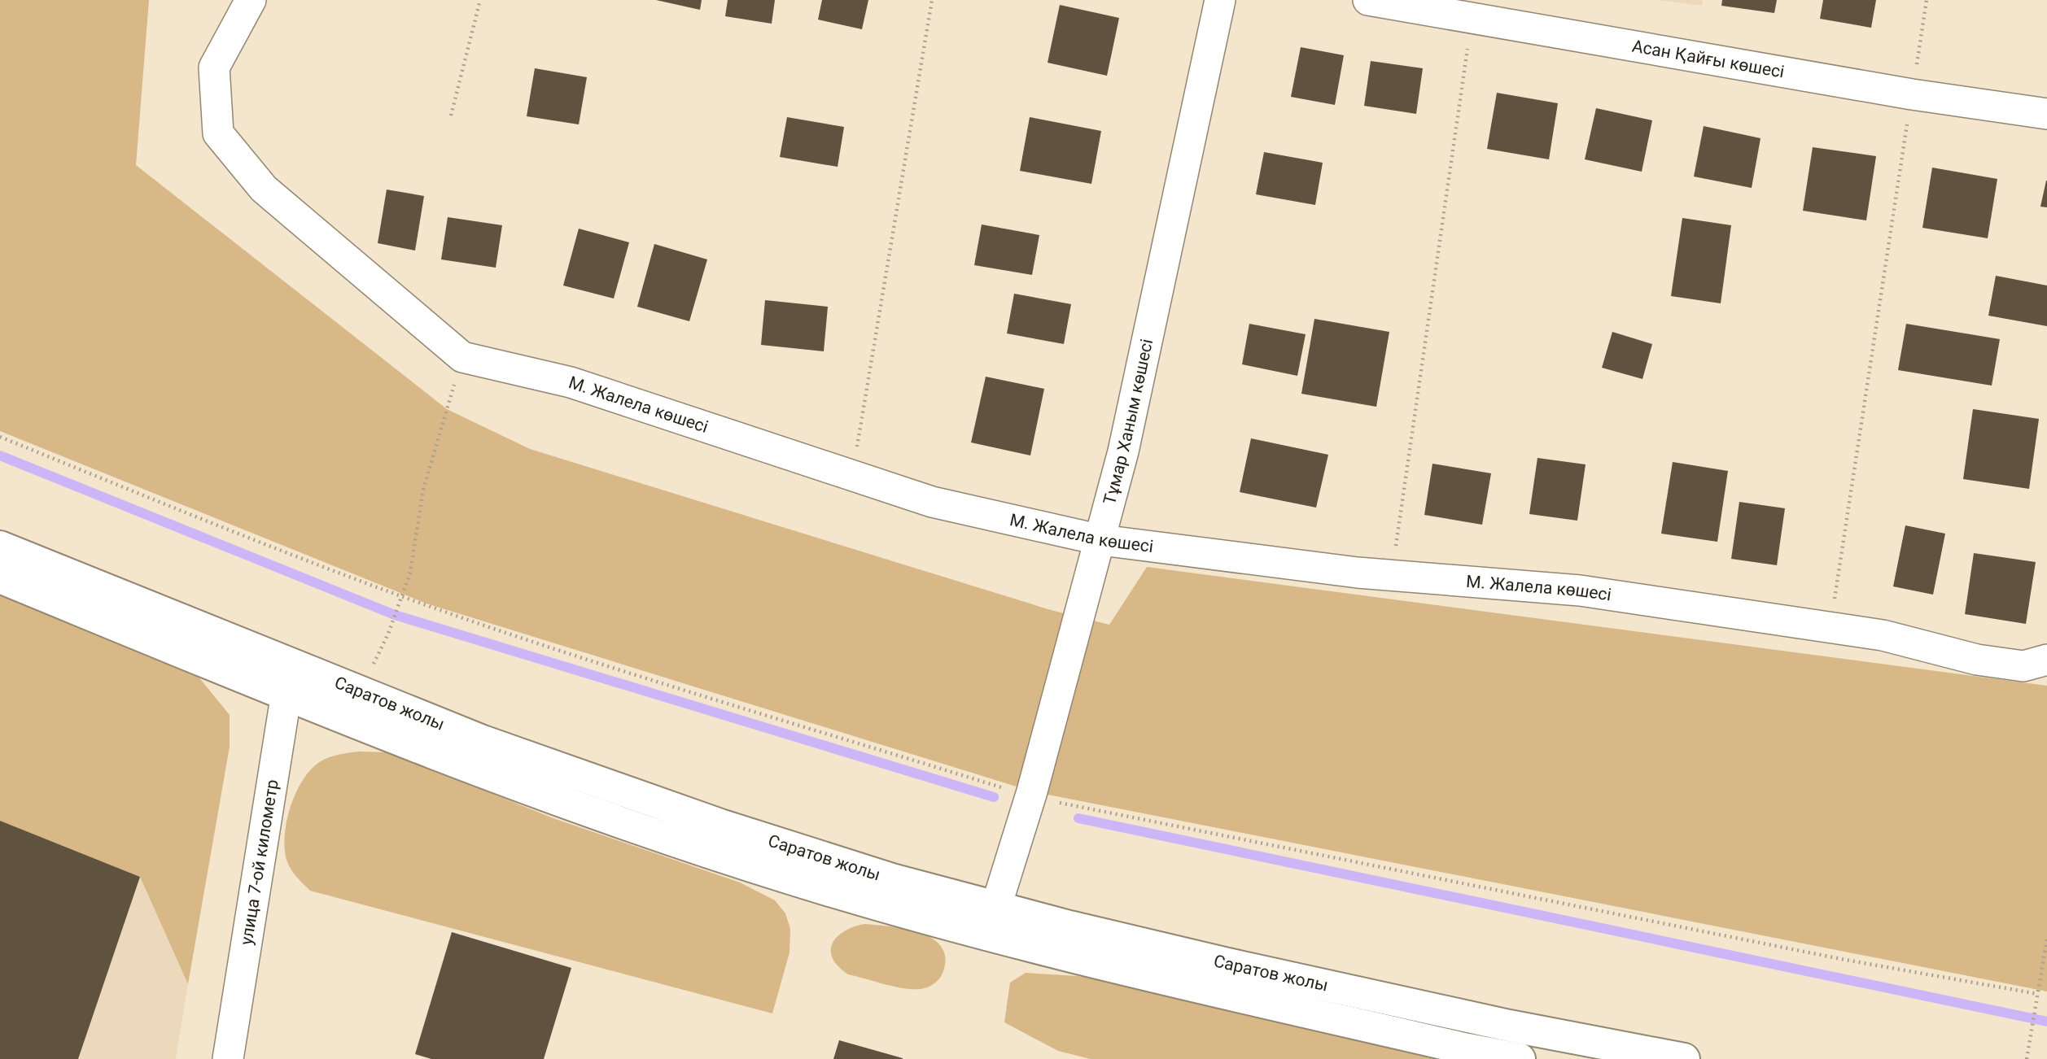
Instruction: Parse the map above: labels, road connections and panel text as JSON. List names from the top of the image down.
{
  "streets": {
    "main road": ["Саратов жолы"],
    "street": [
      "Асан Қайғы көшесі",
      "М. Жалела көшесі",
      "Тұмар Ханым көшесі",
      "улица 7-ой километр"
    ]
  },
  "crossings": [
    ["М. Жалела көшесі", "Тұмар Ханым көшесі"],
    ["Тұмар Ханым көшесі", "Саратов жолы"],
    ["Саратов жолы", "улица 7-ой километр"]
  ]
}
